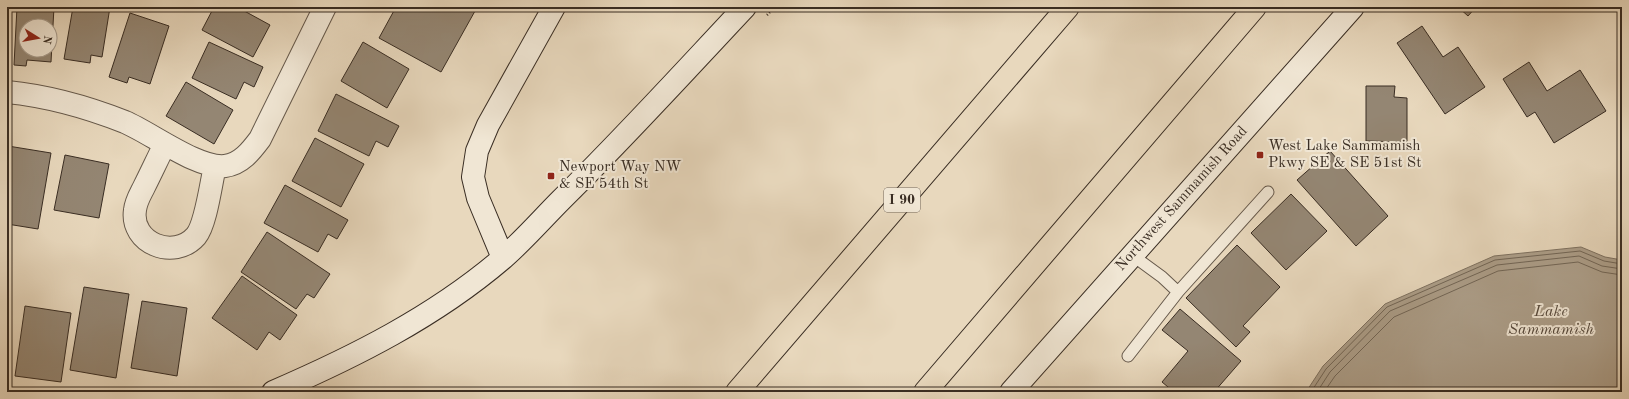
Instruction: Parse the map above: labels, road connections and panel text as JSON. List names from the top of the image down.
{
  "streets": {
    "highway": ["I 90"],
    "street": ["Northwest Sammamish Road"]
  },
  "water": ["Lake Sammamish"],
  "places": {
    "transit": ["West Lake Sammamish Pkwy SE & SE 51st St", "Newport Way NW & SE 54th St"]
  },
  "north": "right"
}
